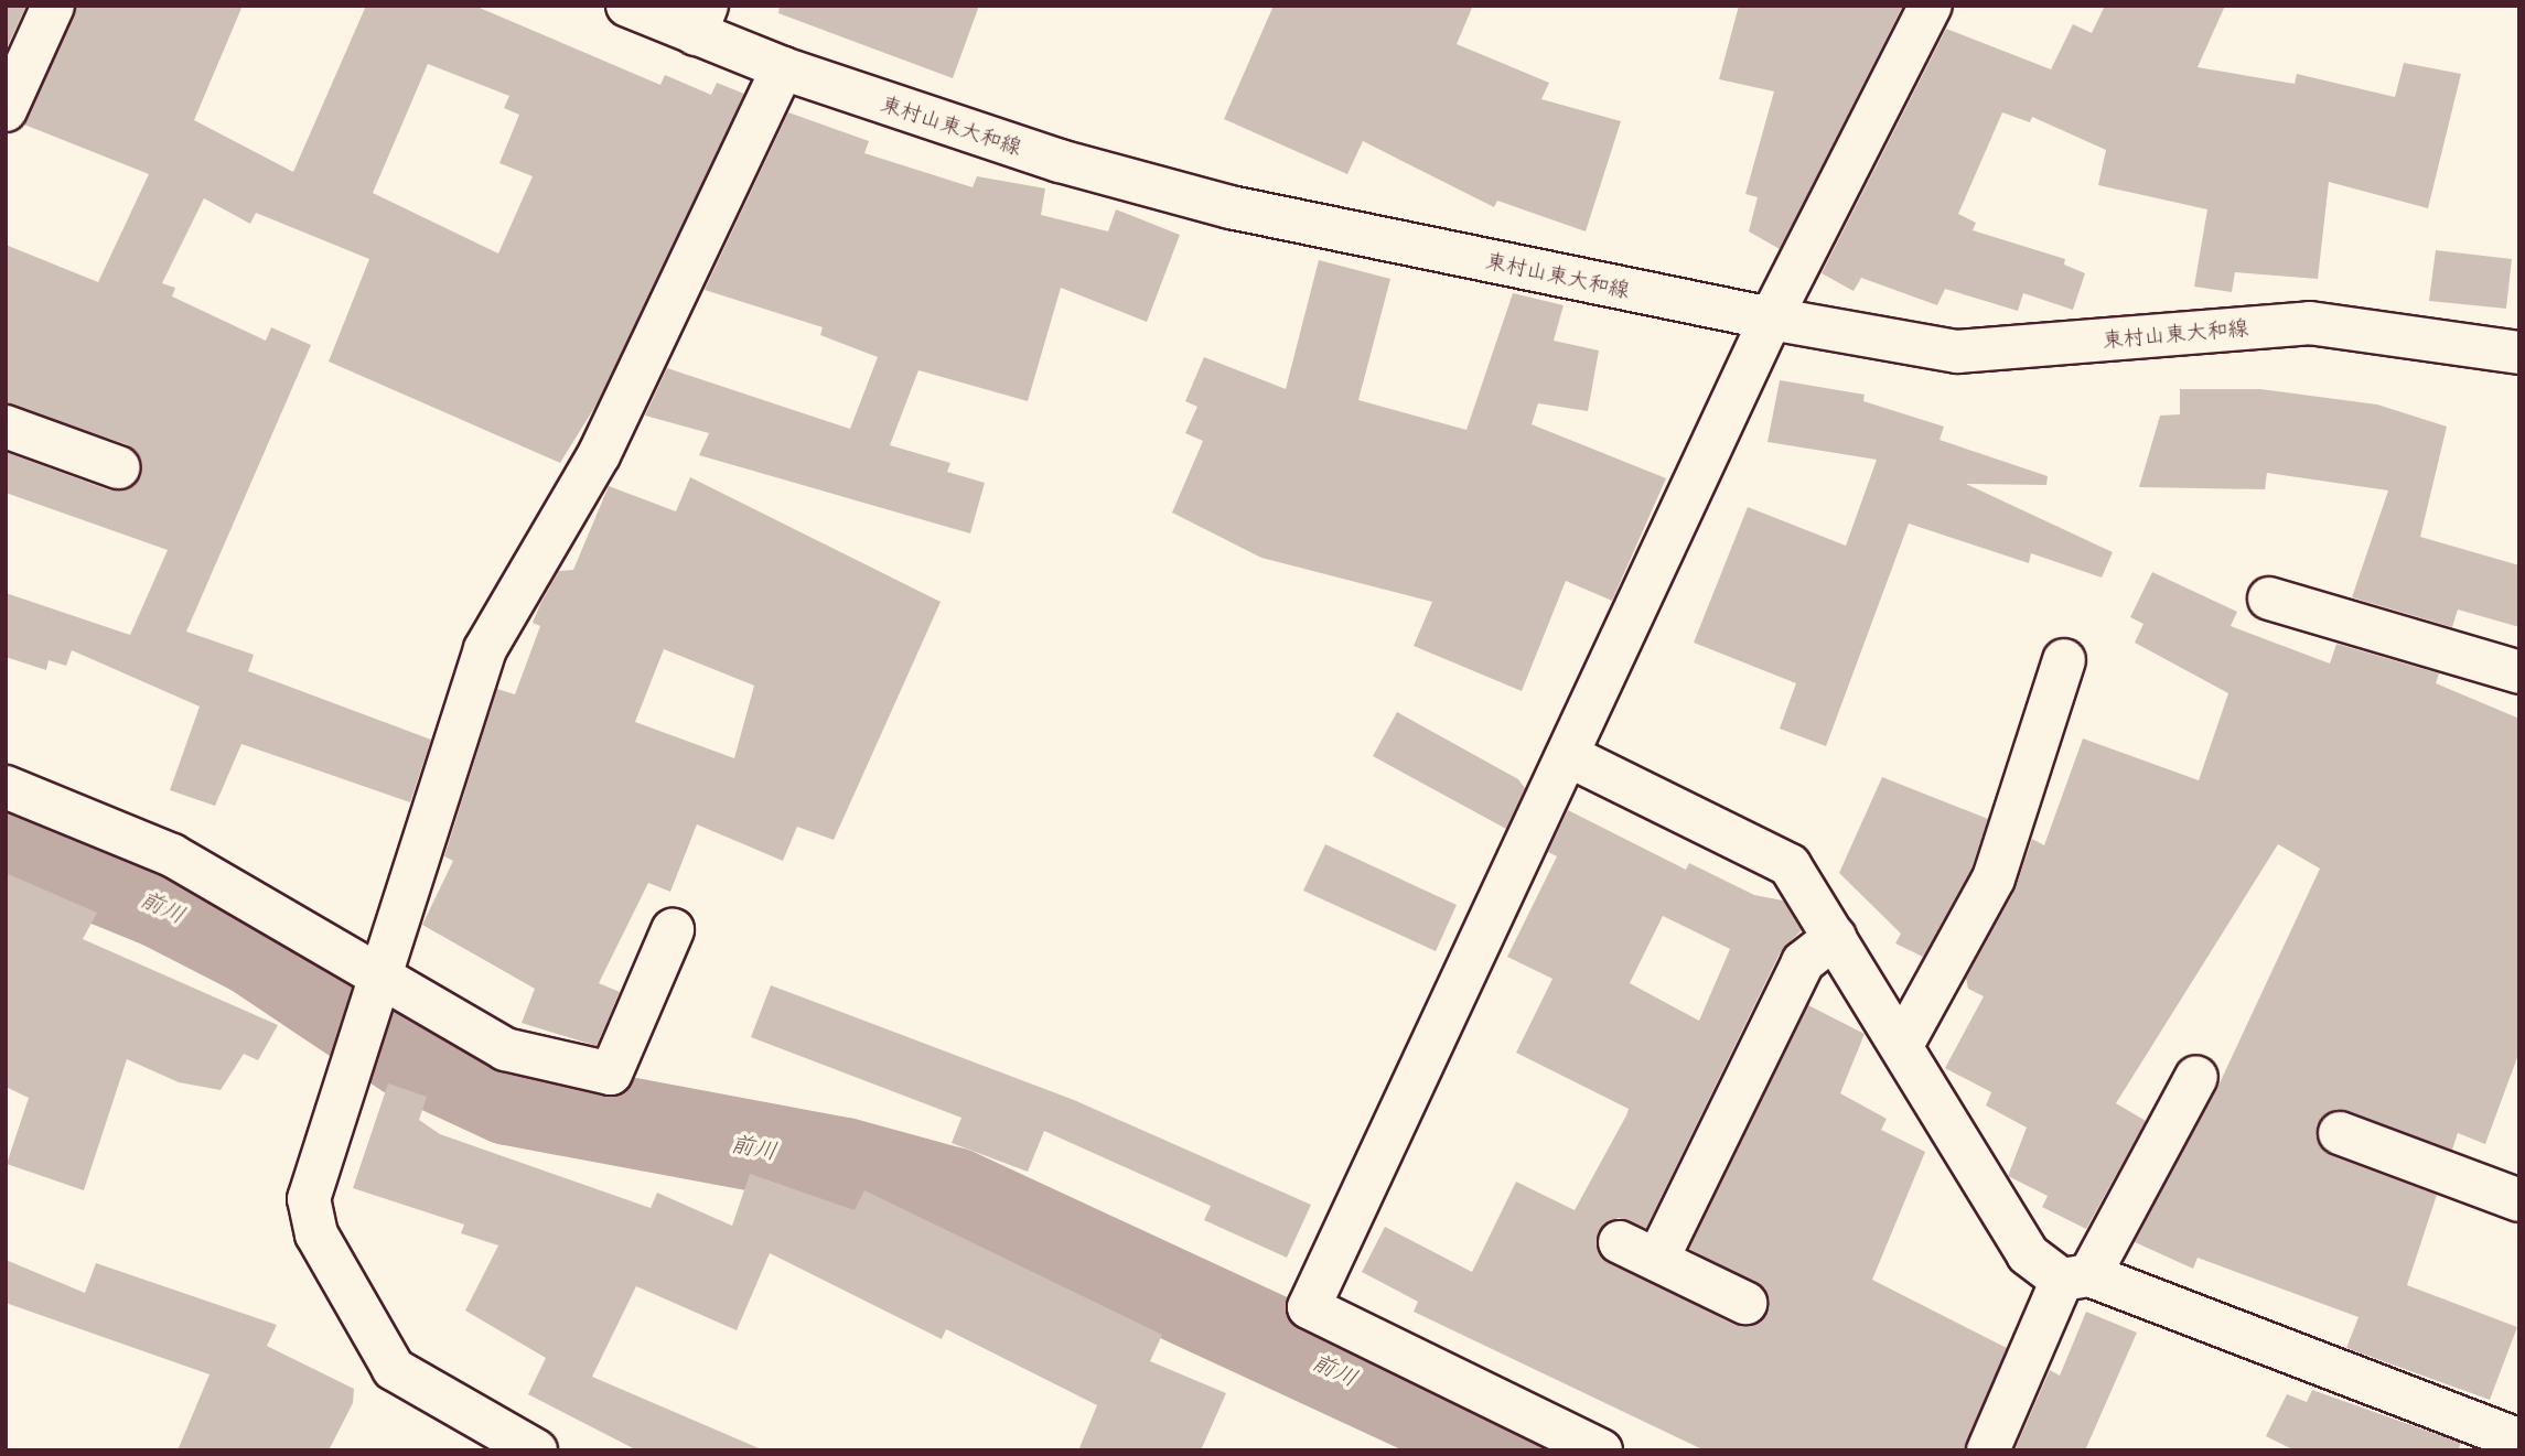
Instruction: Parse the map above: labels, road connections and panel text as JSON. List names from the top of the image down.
{
  "streets": {
    "street": ["東村山東大和線"]
  },
  "water": ["前川"]
}
